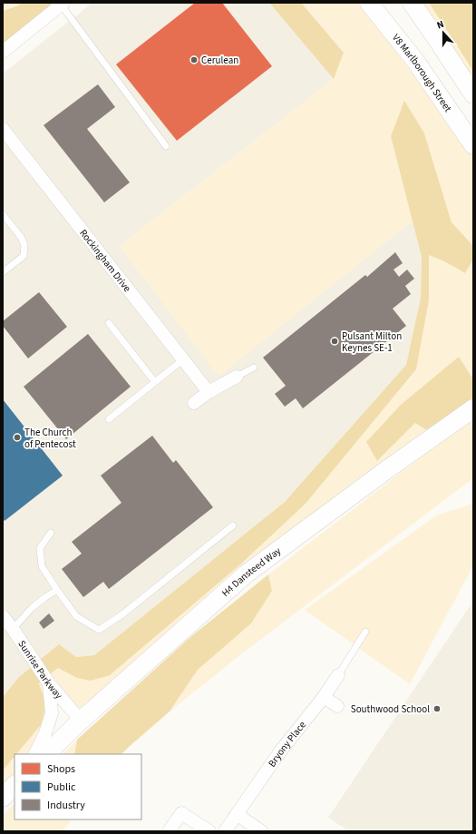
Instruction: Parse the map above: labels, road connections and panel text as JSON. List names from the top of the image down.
{
  "streets": {
    "street": [
      "V8 Marlborough Street",
      "Rockingham Drive",
      "H4 Dansteed Way",
      "Sunrise Parkway",
      "Bryony Place"
    ]
  },
  "crossings": [
    ["H4 Dansteed Way", "Sunrise Parkway"]
  ],
  "places": [
    "Cerulean",
    "Pulsant Milton Keynes SE-1",
    "The Church of Pentecost",
    "Southwood School"
  ],
  "legend": ["Shops", "Public", "Industry"],
  "north": "top"
}
